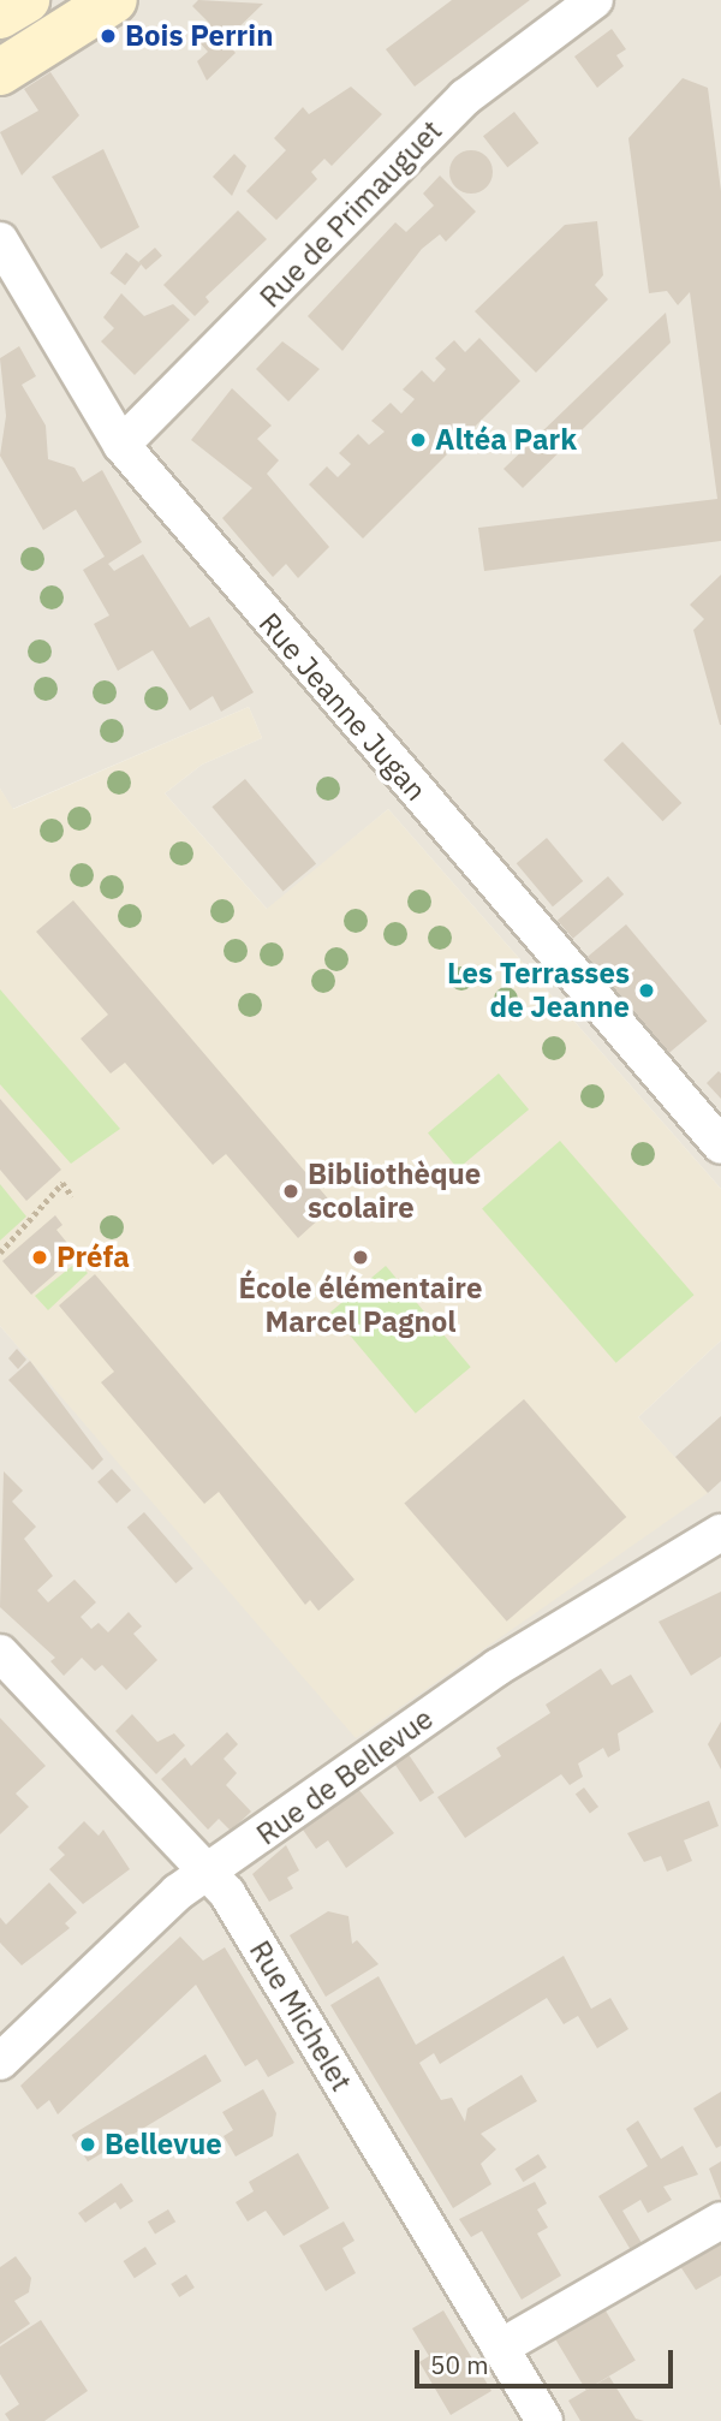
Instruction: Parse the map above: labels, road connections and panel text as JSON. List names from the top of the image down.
{
  "streets": {
    "street": [
      "Rue de Primauguet",
      "Rue Jeanne Jugan",
      "Rue de Bellevue",
      "Rue Michelet"
    ]
  },
  "crossings": [
    ["Rue de Primauguet", "Rue Jeanne Jugan"],
    ["Rue de Bellevue", "Rue Michelet"]
  ],
  "places": [
    "Bois Perrin",
    "Altéa Park",
    "Les Terrasses de Jeanne",
    "Bibliothèque scolaire",
    "Préfa",
    "École élémentaire Marcel Pagnol",
    "Bellevue"
  ],
  "scale_bar": "50 m"
}
